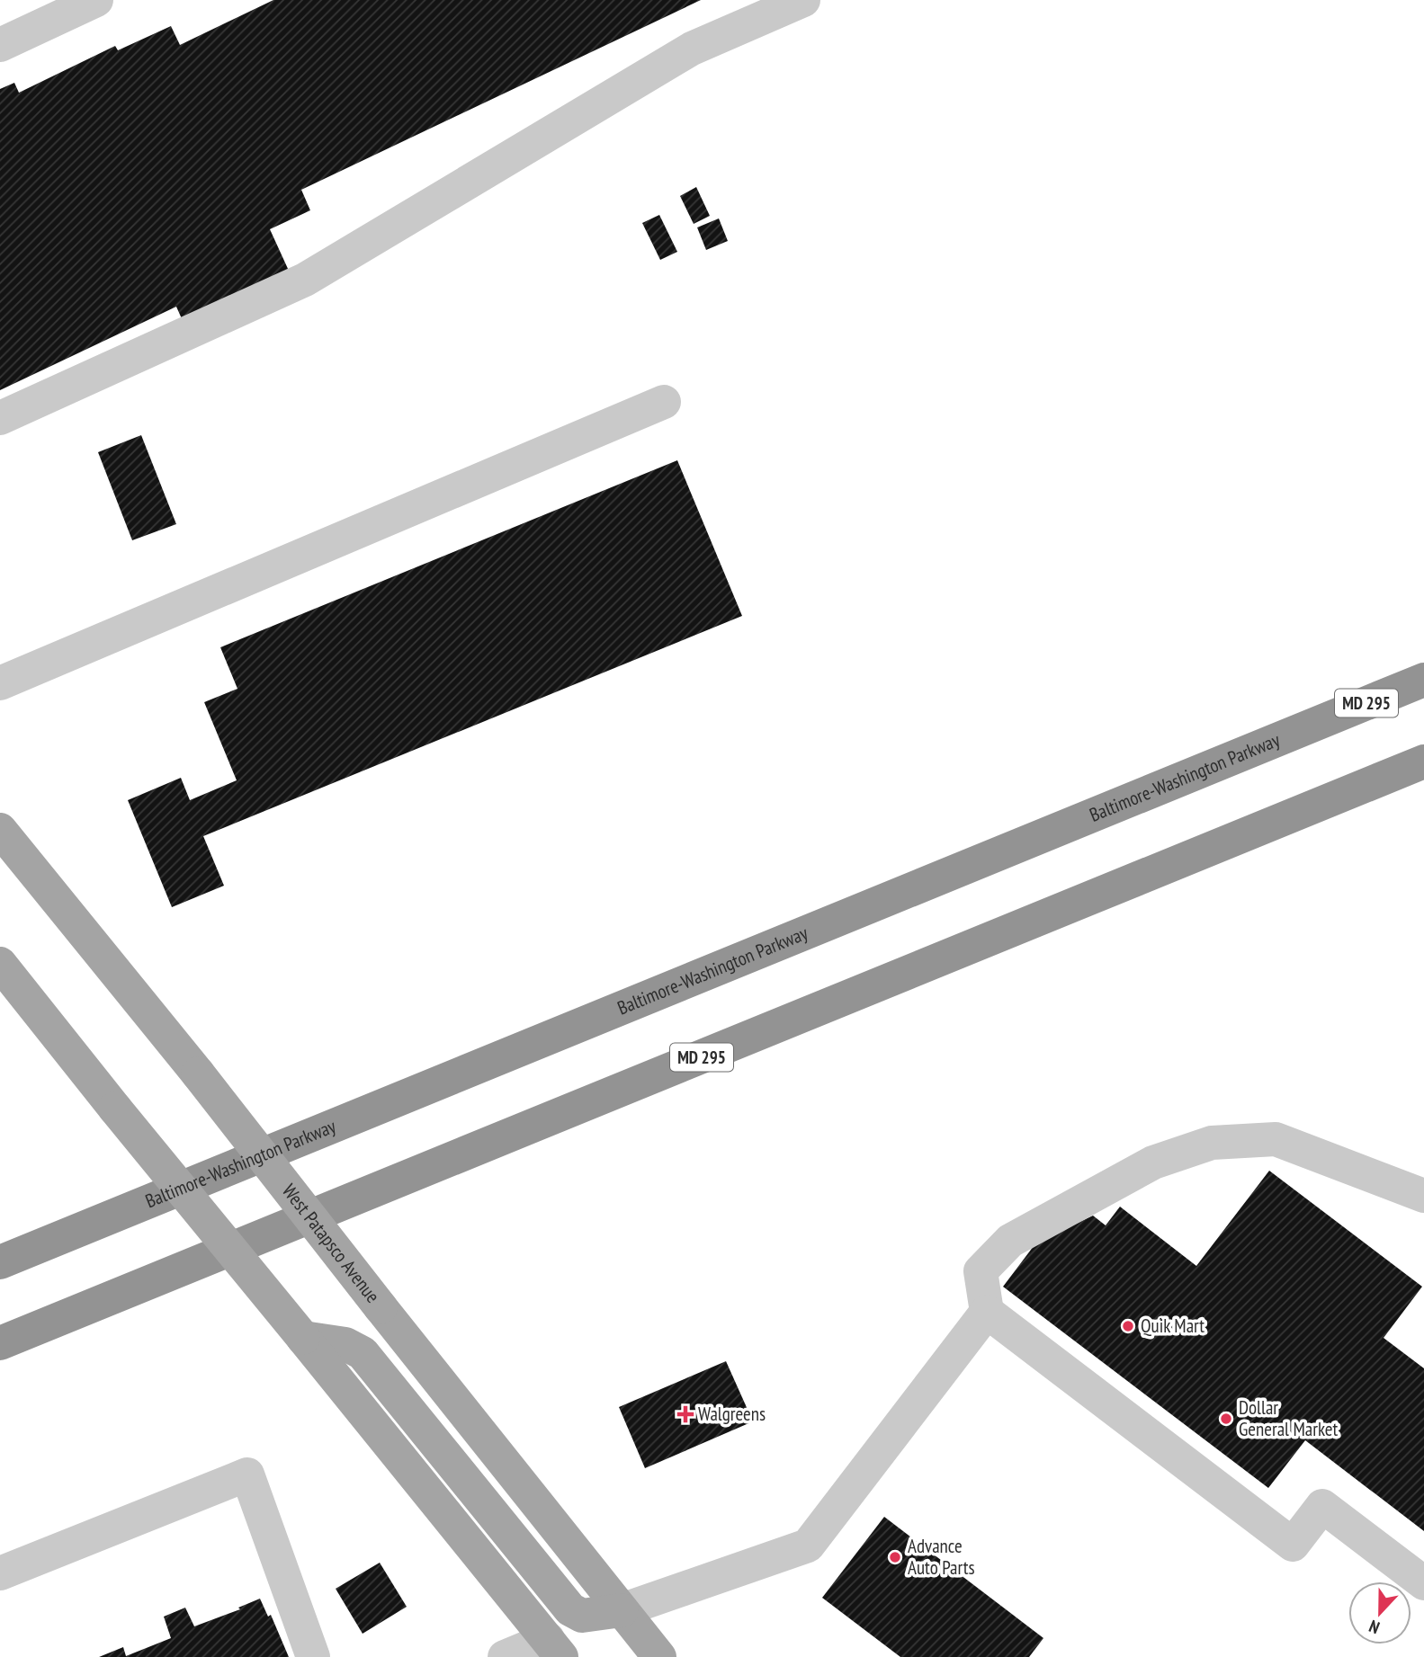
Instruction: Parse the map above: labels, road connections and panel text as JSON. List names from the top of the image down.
{
  "streets": {
    "highway": ["MD 295", "Baltimore-Washington Parkway"],
    "main road": ["West Patapsco Avenue"]
  },
  "places": {
    "other": ["Quik Mart", "Dollar General Market", "Advance Auto Parts"],
    "health": ["Walgreens"]
  },
  "north": "bottom"
}
